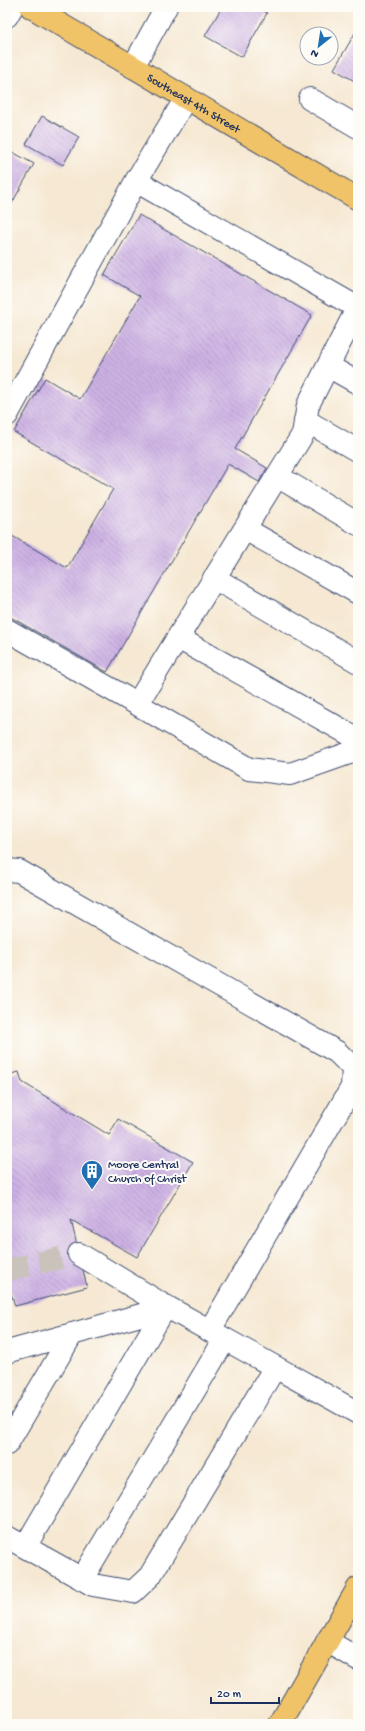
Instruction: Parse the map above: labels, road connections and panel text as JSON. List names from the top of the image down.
{
  "streets": {
    "main road": ["Southeast 4th Street"]
  },
  "places": {
    "building": ["Moore Central Church of Christ"]
  },
  "scale_bar": "20 m",
  "north": "bottom left"
}
